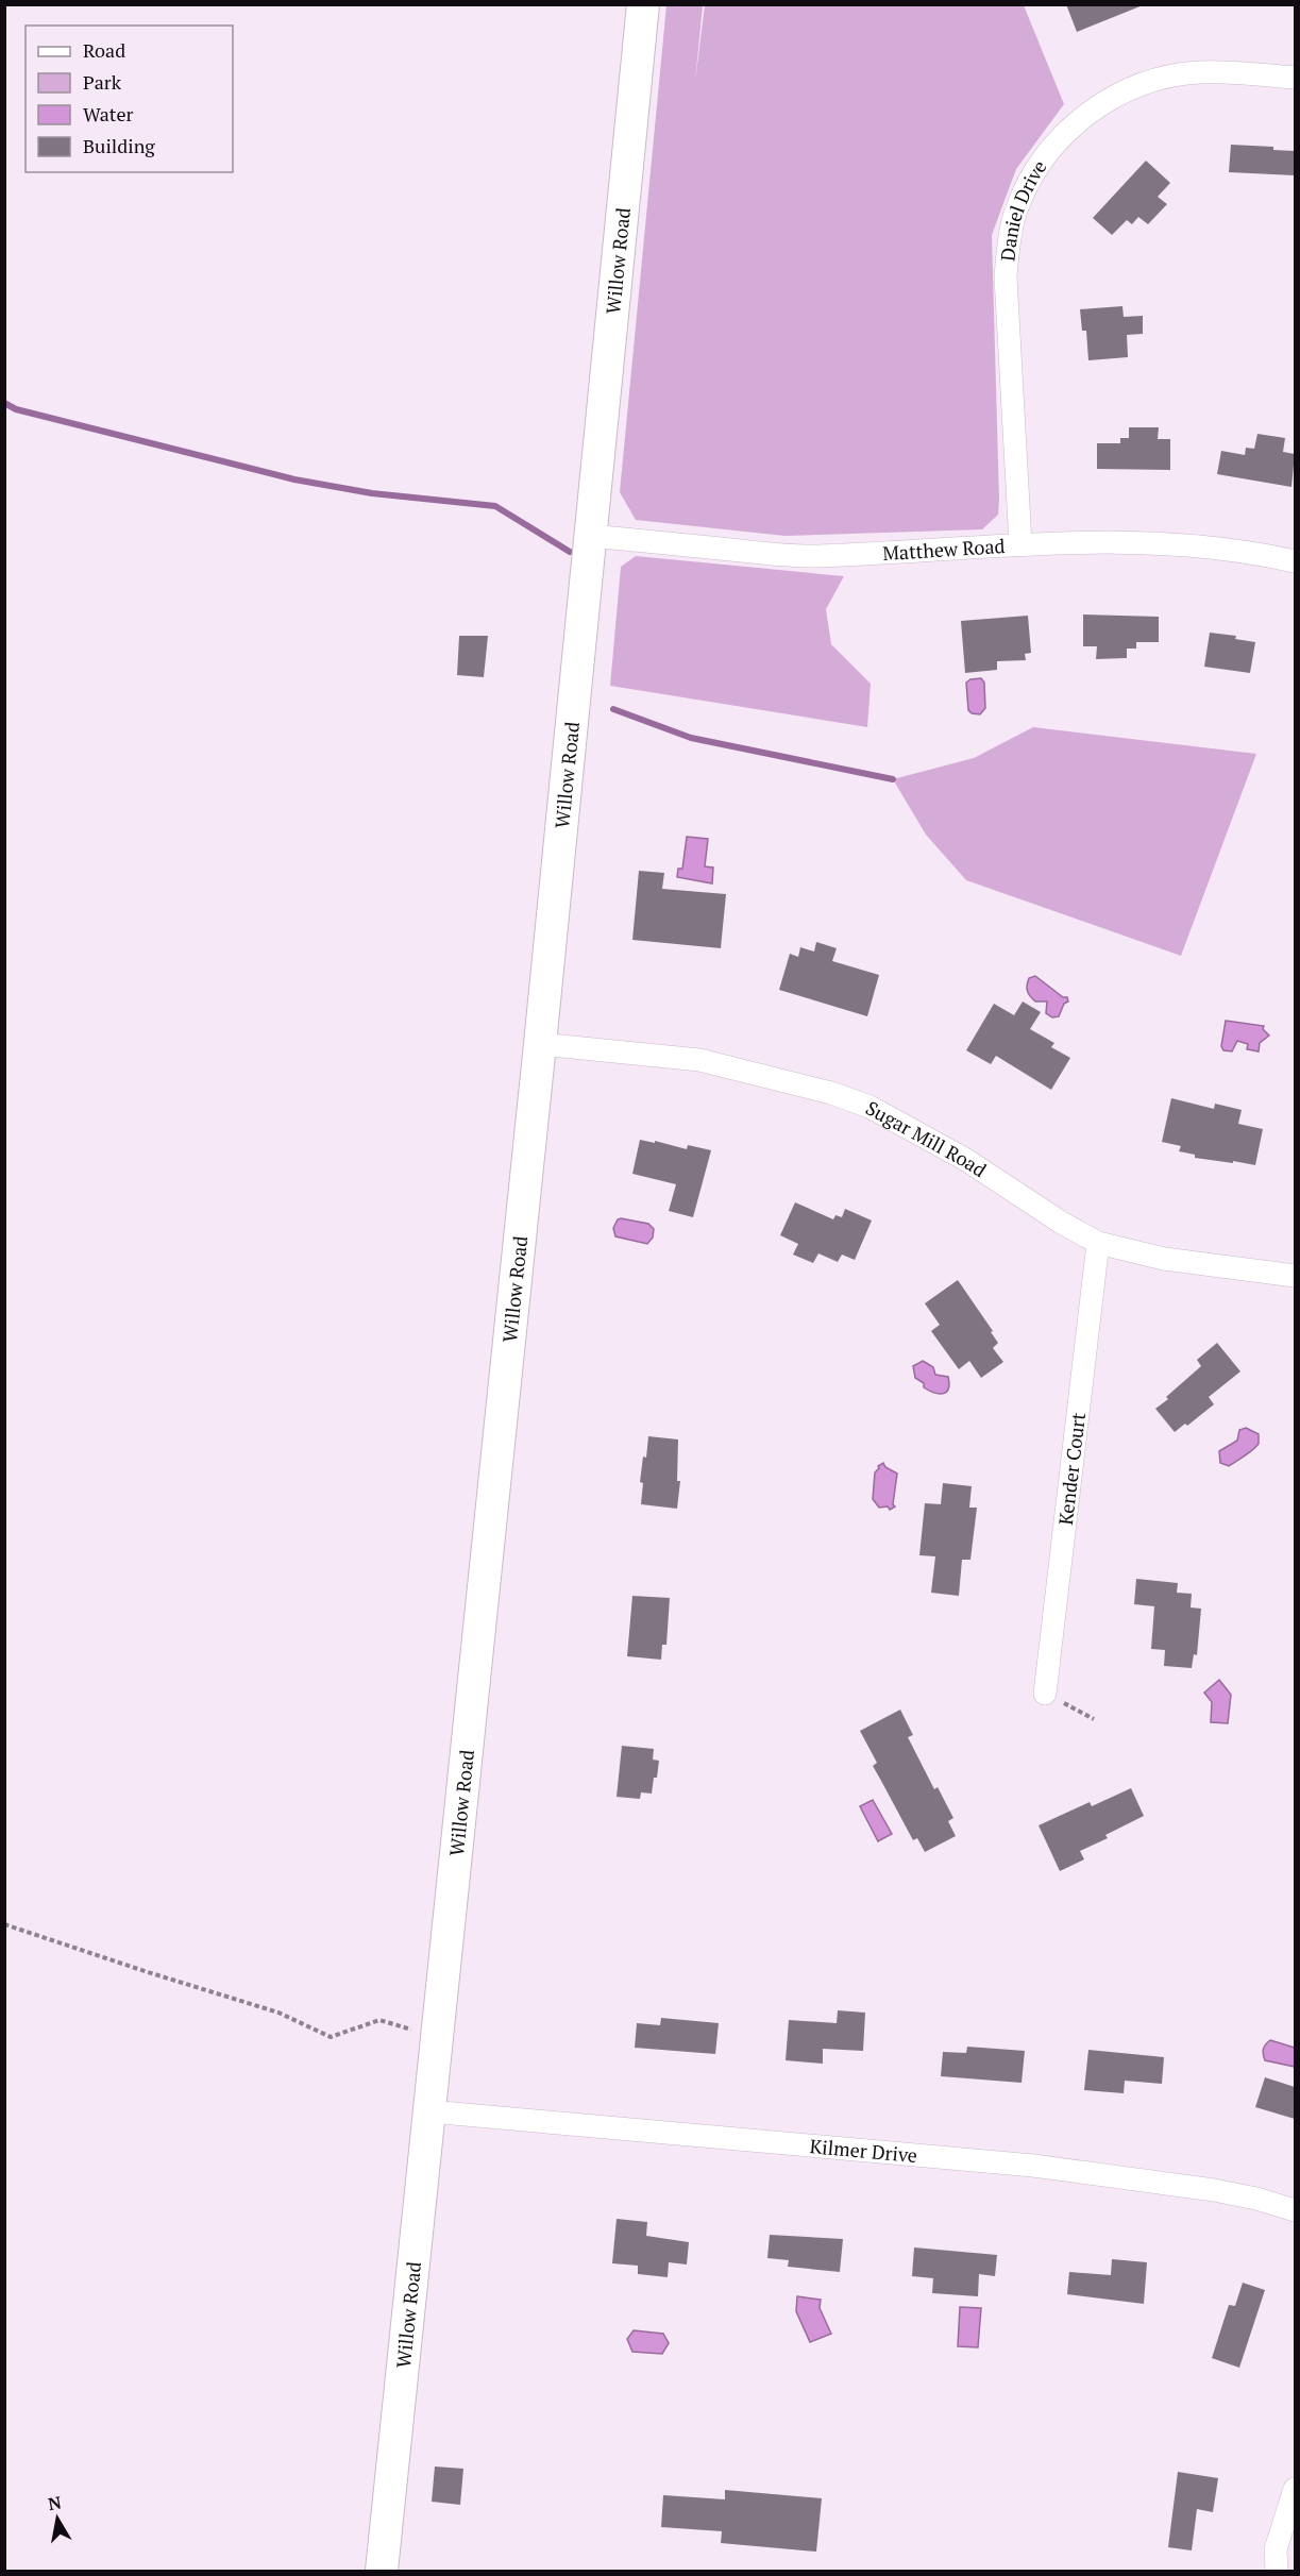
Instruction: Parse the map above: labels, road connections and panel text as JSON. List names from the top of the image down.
{
  "streets": {
    "street": [
      "Daniel Drive",
      "Willow Road",
      "Matthew Road",
      "Sugar Mill Road",
      "Kender Court",
      "Kilmer Drive"
    ]
  },
  "crossings": [
    ["Daniel Drive", "Matthew Road"],
    ["Willow Road", "Matthew Road"],
    ["Willow Road", "Sugar Mill Road"],
    ["Willow Road", "Kilmer Drive"],
    ["Sugar Mill Road", "Kender Court"]
  ],
  "legend": [
    "Road",
    "Park",
    "Water",
    "Building"
  ],
  "north": "top"
}
